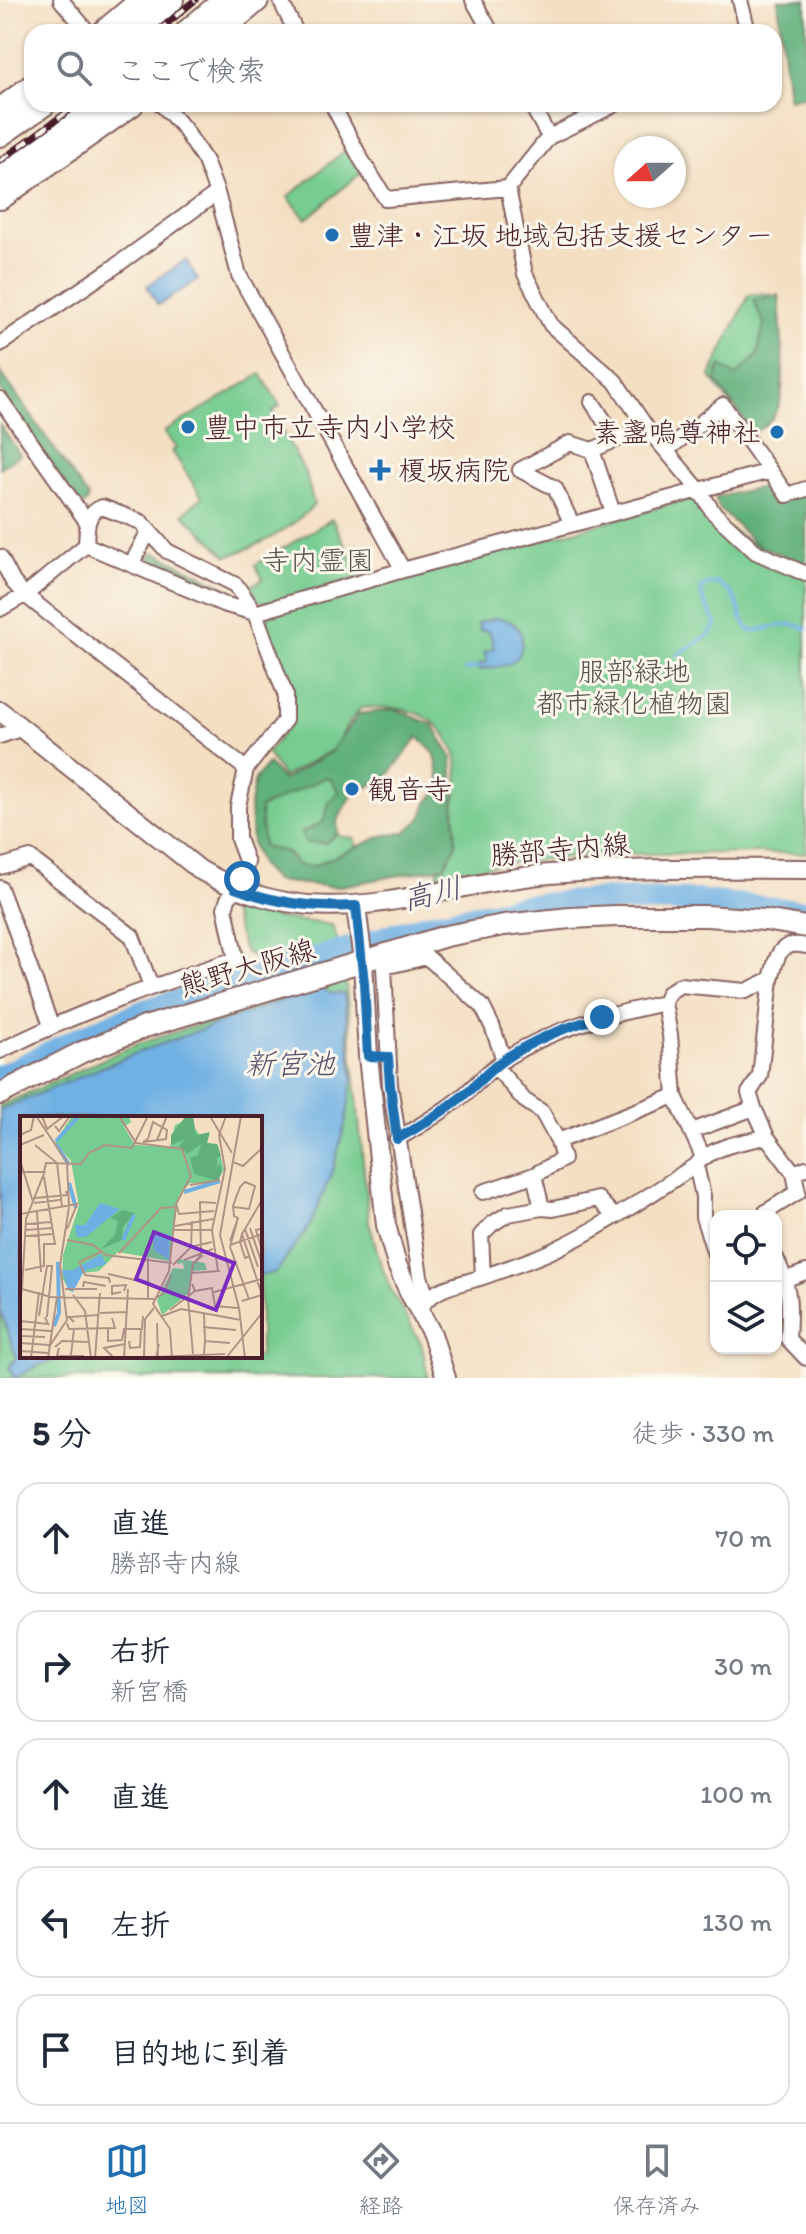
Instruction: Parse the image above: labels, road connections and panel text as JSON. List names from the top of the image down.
{
  "streets": {
    "main road": ["熊野大阪線"],
    "street": ["勝部寺内線"]
  },
  "water": ["高川", "新宮池"],
  "parks": ["寺内霊園", "服部緑地 都市緑化植物園"],
  "places": {
    "other": [
      "豊津・江坂 地域包括支援センター",
      "豊中市立寺内小学校",
      "素盞嗚尊神社",
      "観音寺"
    ],
    "health": ["榎坂病院"]
  },
  "north": "left",
  "page": {
    "search": "ここで検索",
    "heading": ["5 分", "徒歩 · 330 m"],
    "list": [
      ["直進", "勝部寺内線", "70 m"],
      ["右折", "新宮橋", "30 m"],
      ["直進", "100 m"],
      ["左折", "130 m"],
      "目的地に到着"
    ],
    "nav": ["地図", "経路", "保存済み"]
  }
}
